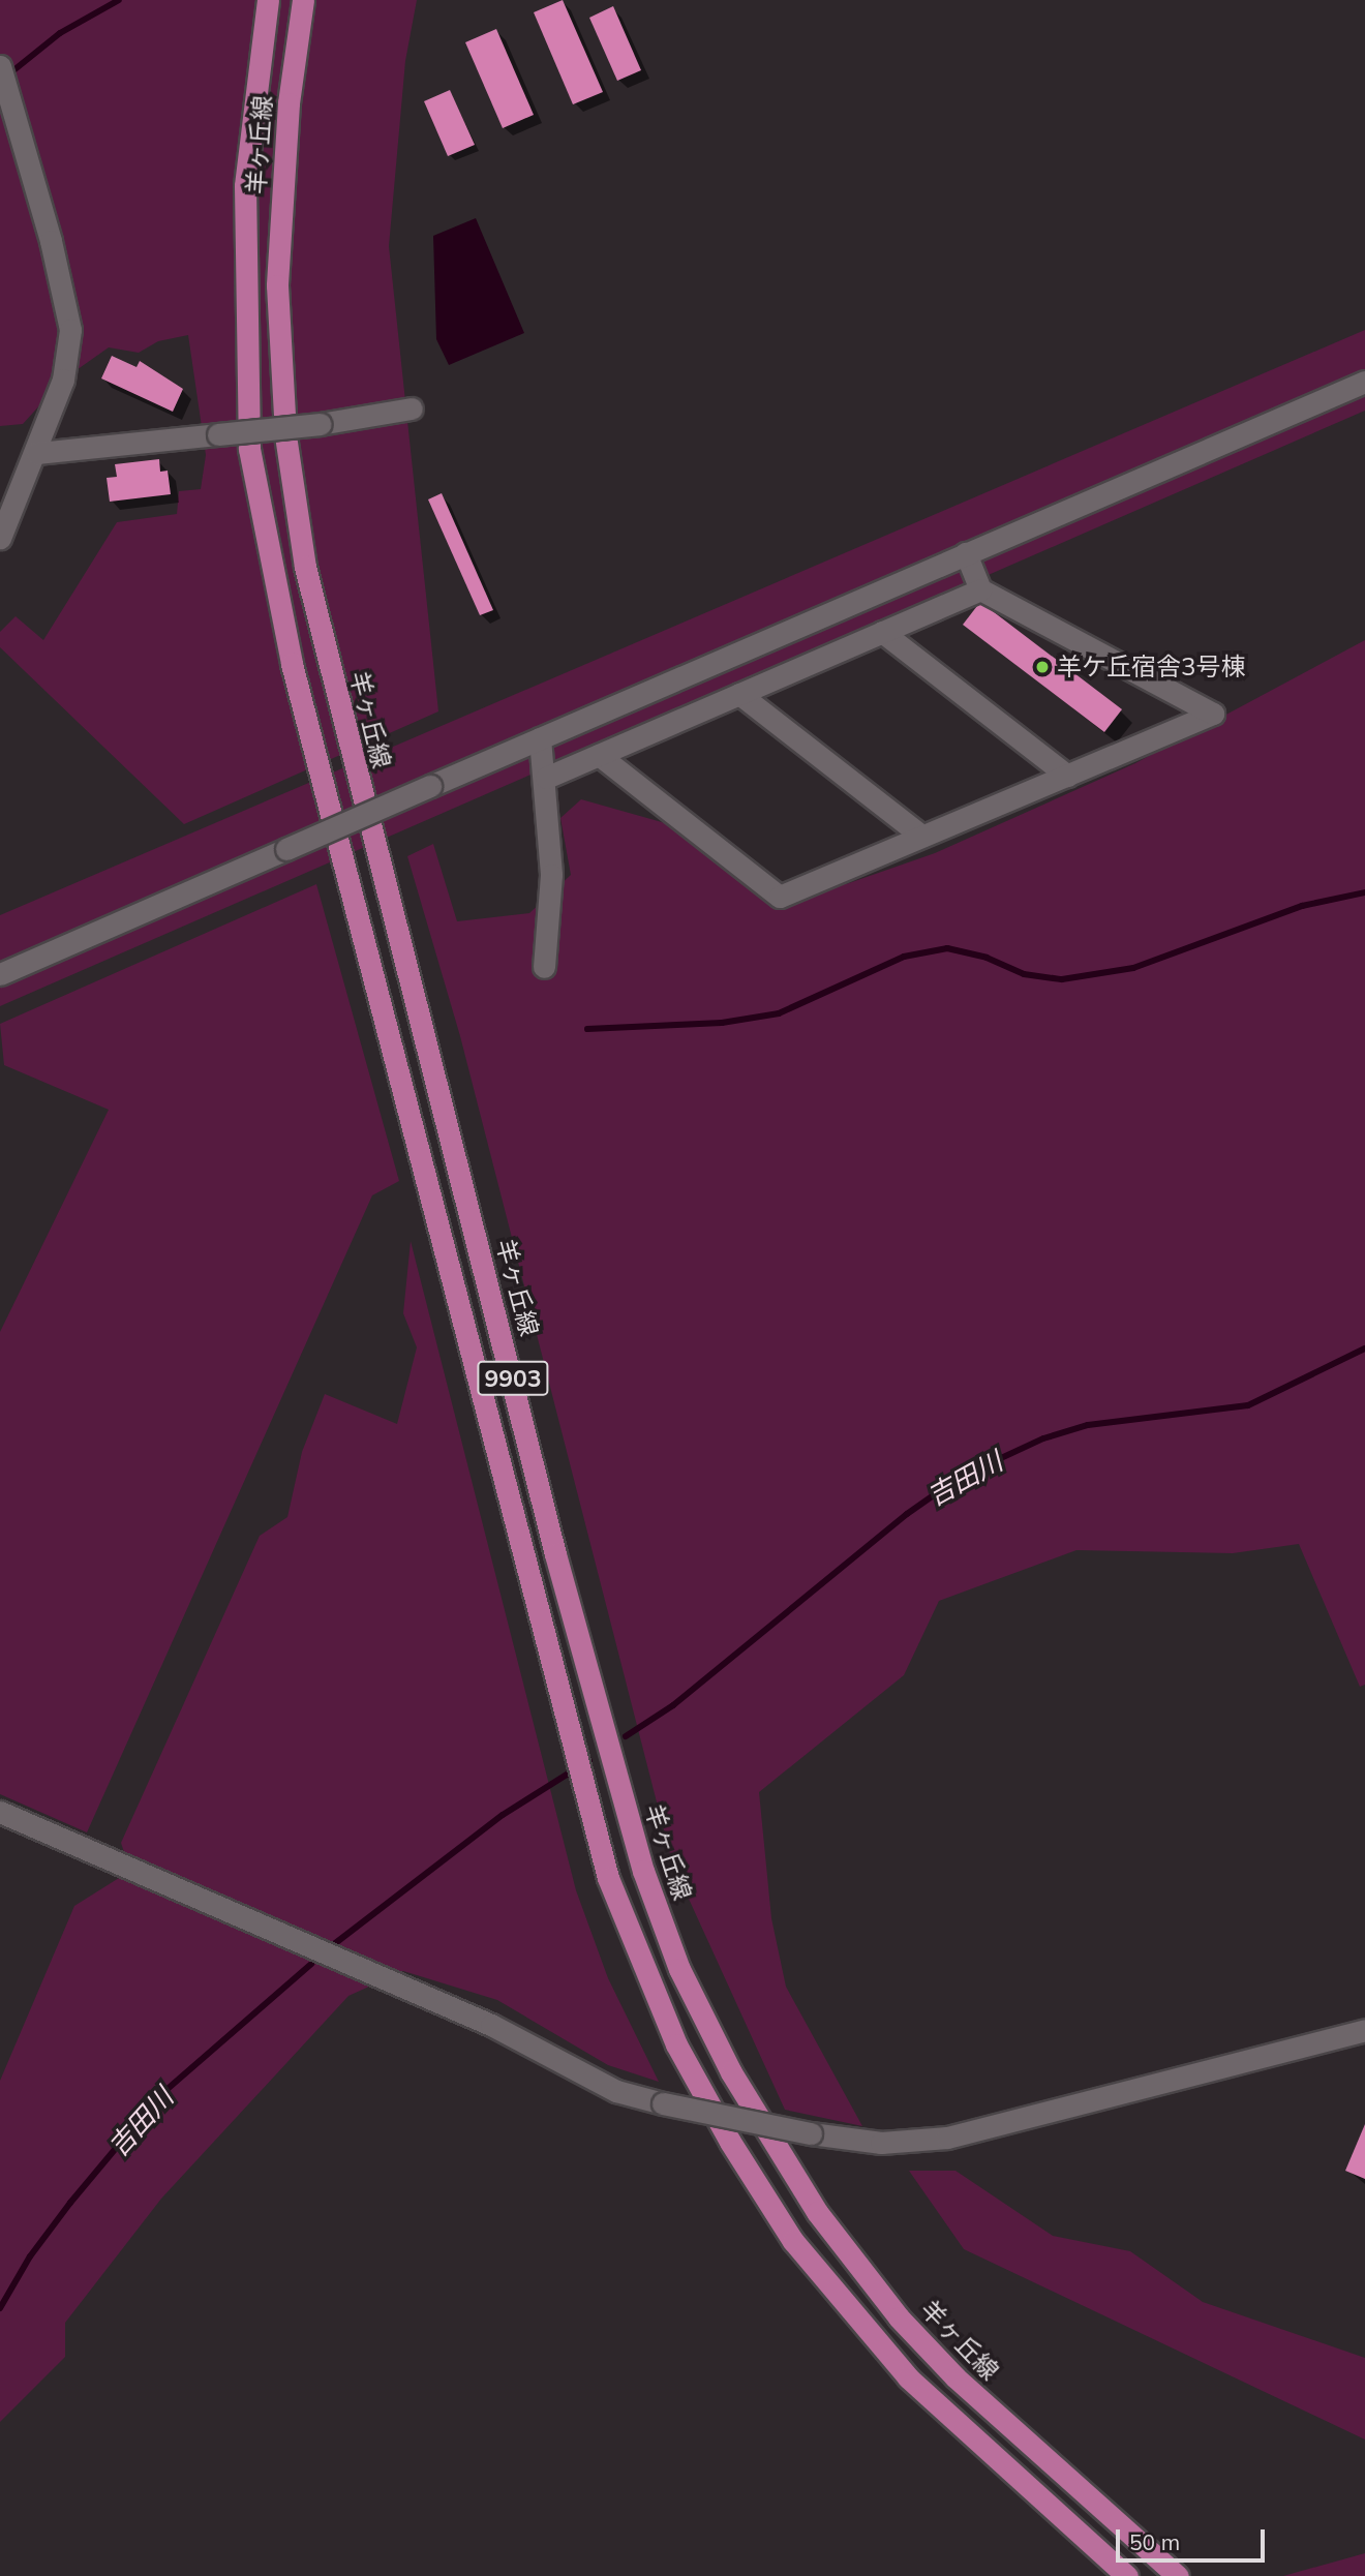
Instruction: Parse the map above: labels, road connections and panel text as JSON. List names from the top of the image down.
{
  "streets": {
    "main road": ["羊ヶ丘線", "9903"]
  },
  "water": ["吉田川"],
  "places": ["羊ケ丘宿舎3号棟"],
  "scale_bar": "50 m"
}
